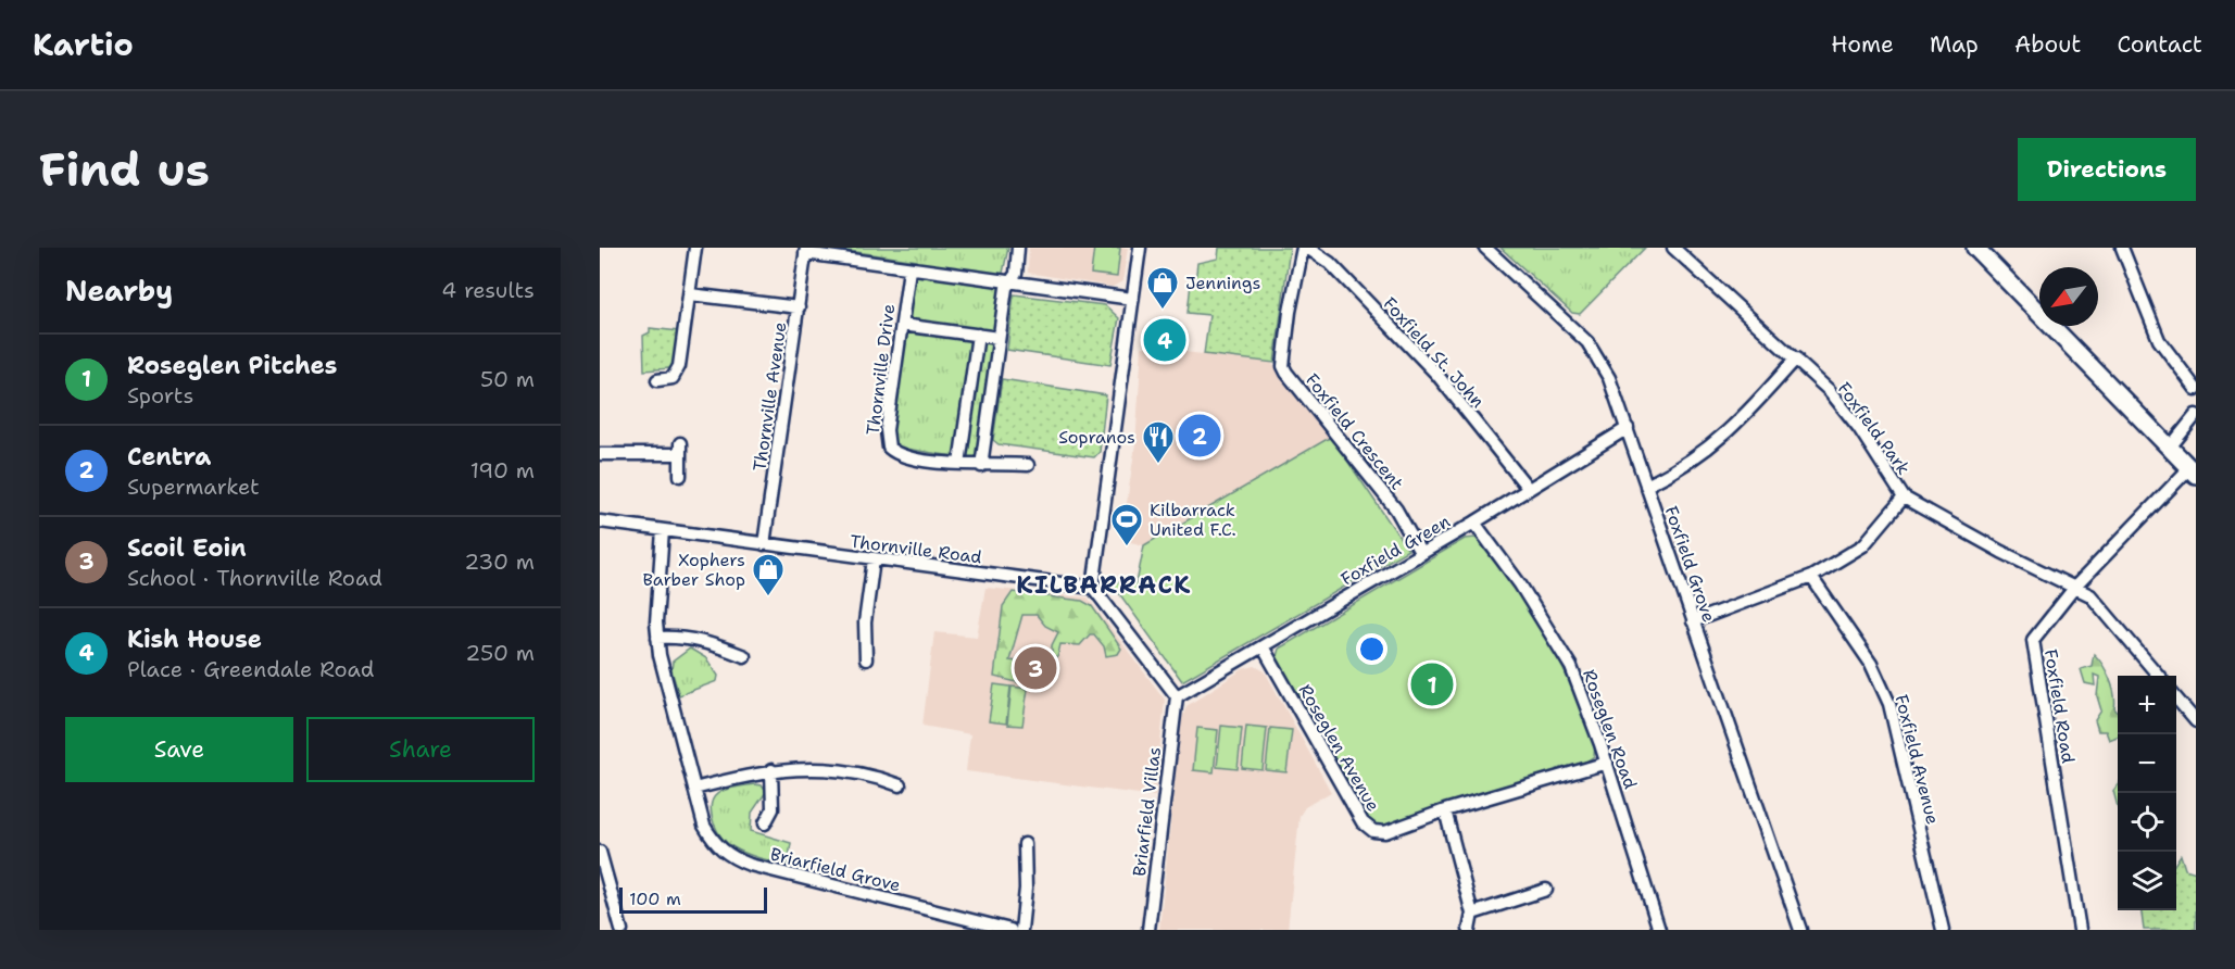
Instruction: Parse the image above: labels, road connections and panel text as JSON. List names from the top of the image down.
{
  "streets": {
    "street": [
      "Foxfield St. John",
      "Thornville Drive",
      "Thornville Avenue",
      "Foxfield Park",
      "Foxfield Crescent",
      "Thornville Road",
      "Foxfield Green",
      "Foxfield Grove",
      "Foxfield Road",
      "Roseglen Road",
      "Roseglen Avenue",
      "Foxfield Avenue",
      "Briarfield Villas",
      "Briarfield Grove"
    ]
  },
  "crossings": [
    ["Foxfield St. John", "Foxfield Crescent"],
    ["Foxfield St. John", "Foxfield Green"],
    ["Thornville Avenue", "Thornville Road"],
    ["Foxfield Park", "Foxfield Road"],
    ["Foxfield Crescent", "Foxfield Green"],
    ["Thornville Road", "Briarfield Grove"],
    ["Foxfield Green", "Foxfield Grove"],
    ["Foxfield Green", "Roseglen Road"],
    ["Foxfield Green", "Roseglen Avenue"],
    ["Foxfield Green", "Briarfield Villas"],
    ["Roseglen Road", "Roseglen Avenue"]
  ],
  "districts": ["KILBARRACK"],
  "places": {
    "shop": ["Jennings", "Xophers Barber Shop"],
    "restaurant": ["Sopranos"],
    "sports": ["Kilbarrack United F.C."]
  },
  "scale_bar": "100 m",
  "north": "bottom left",
  "page": {
    "header": "Kartio",
    "nav": [
      "Home",
      "Map",
      "About",
      "Contact"
    ],
    "buttons": [
      "Directions",
      ["Save", "Share"]
    ],
    "title": "Find us",
    "heading": ["Nearby", "4 results"],
    "pins": [
      "4",
      "2",
      "3",
      "1"
    ],
    "list": [
      {
        "mark": "1",
        "name": "Roseglen Pitches",
        "note": "Sports",
        "value": "50 m"
      },
      {
        "mark": "2",
        "name": "Centra",
        "note": "Supermarket",
        "value": "190 m"
      },
      {
        "mark": "3",
        "name": "Scoil Eoin",
        "note": "School · Thornville Road",
        "value": "230 m"
      },
      {
        "mark": "4",
        "name": "Kish House",
        "note": "Place · Greendale Road",
        "value": "250 m"
      }
    ],
    "map_buttons": ["+", "−"],
    "scale": "100 m"
  }
}
